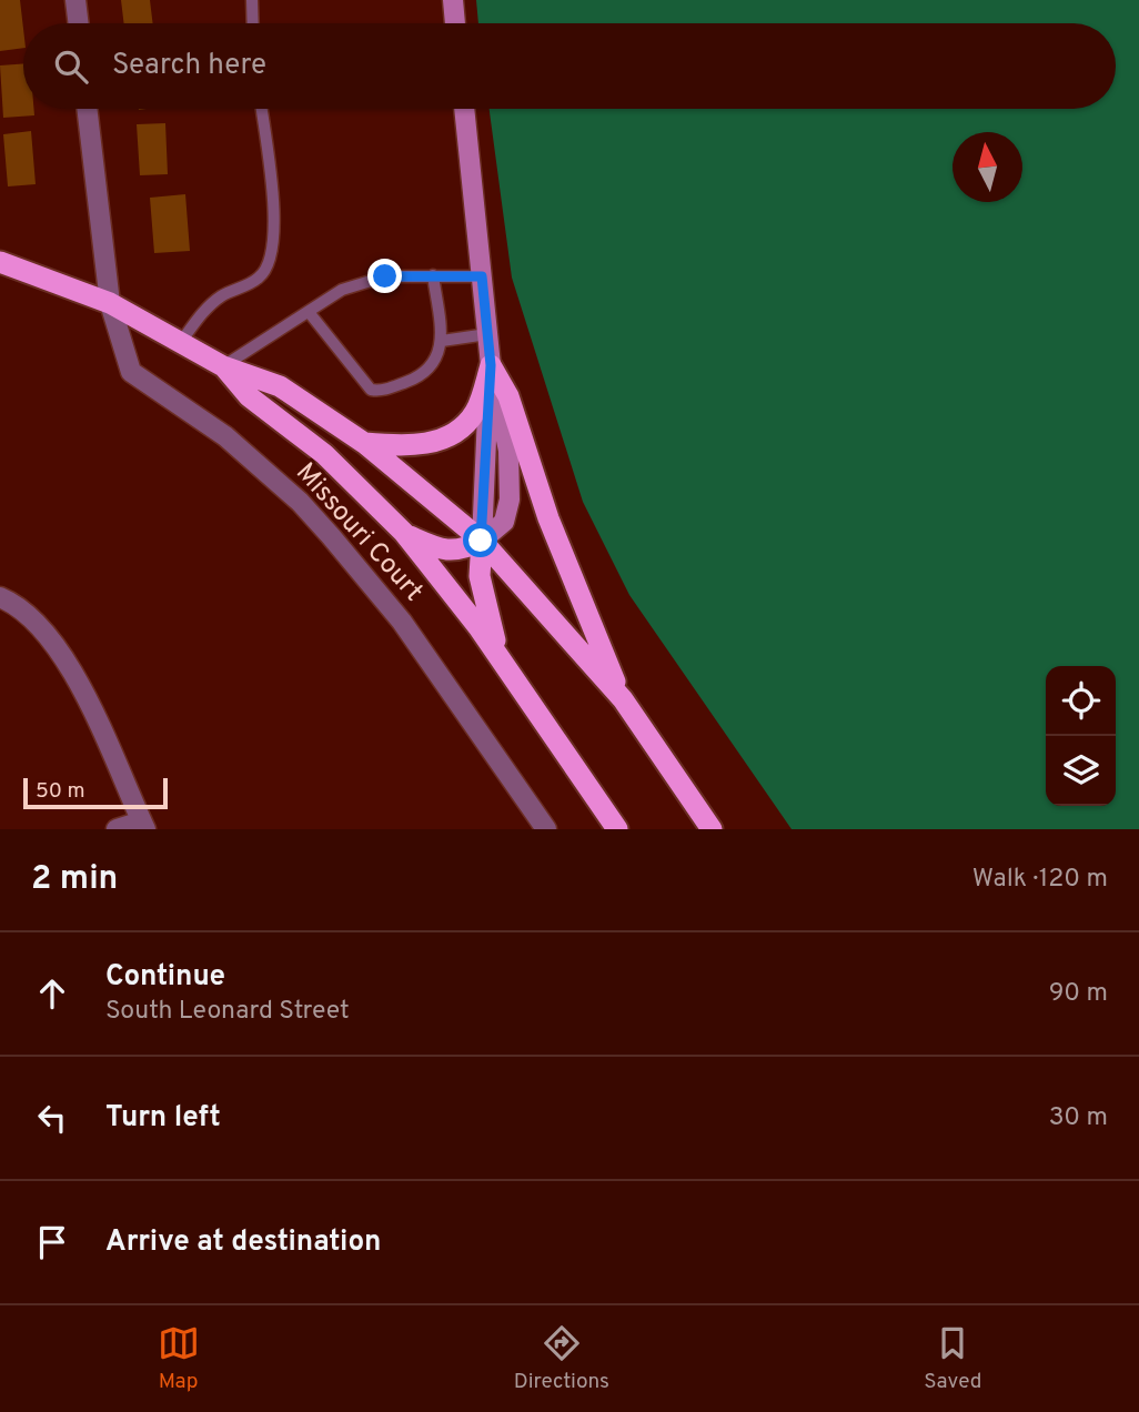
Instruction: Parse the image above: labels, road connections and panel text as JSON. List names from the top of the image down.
{
  "streets": {
    "street": ["Missouri Court"]
  },
  "scale_bar": "50 m",
  "north": "top",
  "page": {
    "search": "Search here",
    "scale": "50 m",
    "heading": ["2 min", "Walk · 120 m"],
    "list": [
      ["Continue", "South Leonard Street", "90 m"],
      ["Turn left", "30 m"],
      "Arrive at destination"
    ],
    "nav": ["Map", "Directions", "Saved"]
  }
}
